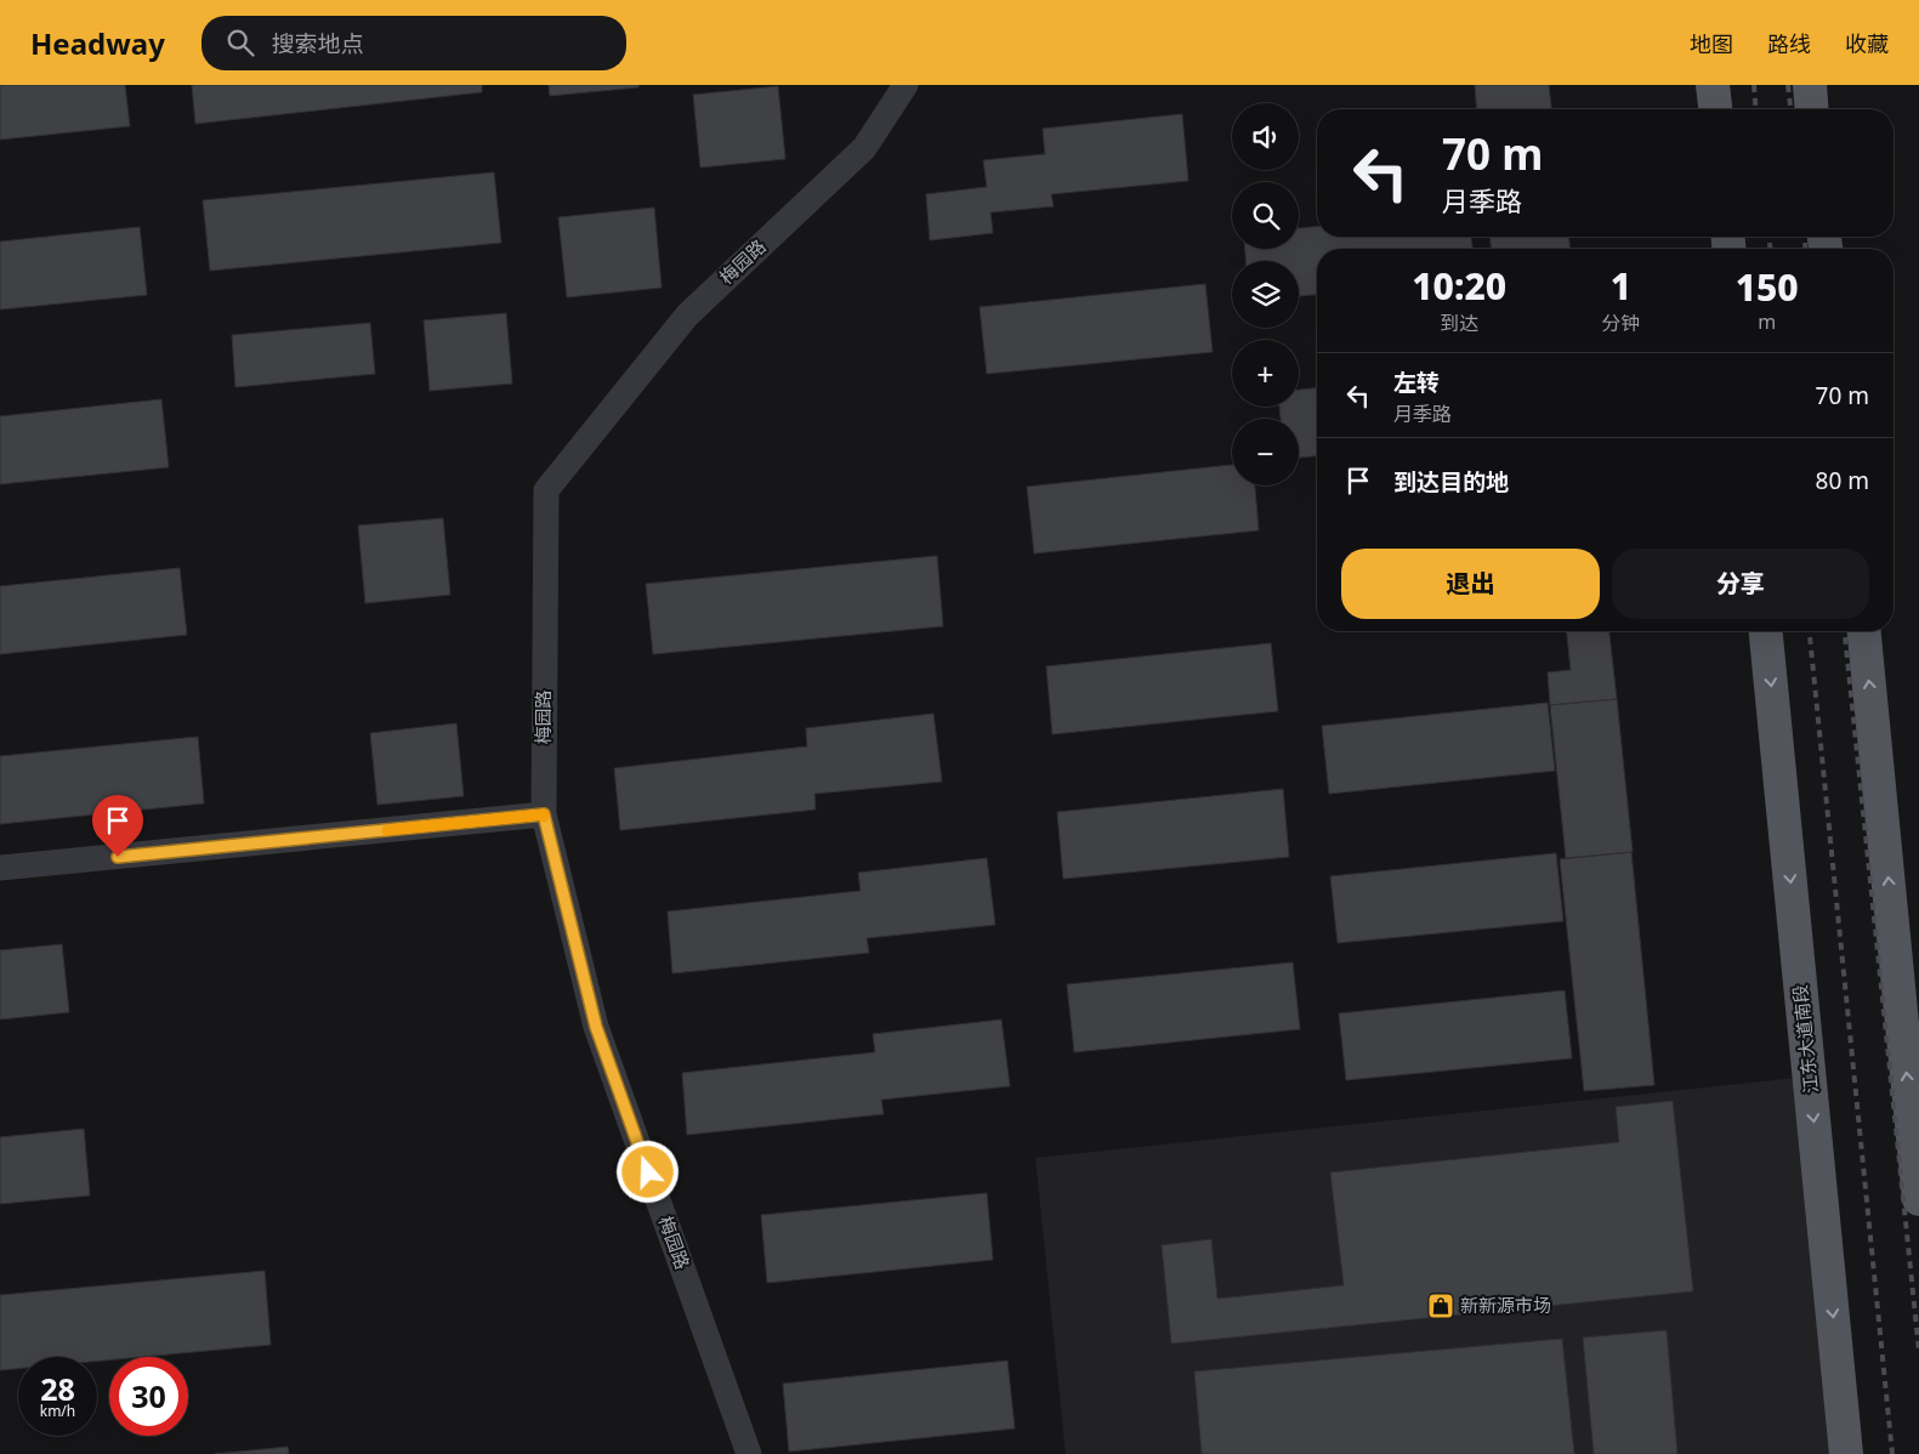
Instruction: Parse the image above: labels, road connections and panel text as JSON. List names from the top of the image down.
{
  "streets": {
    "main road": ["江东大道南段"],
    "street": ["梅园路"]
  },
  "places": {
    "shop": ["新新源市场"]
  },
  "page": {
    "header": "Headway",
    "search": "搜索地点",
    "nav": ["地图", "路线", "收藏"],
    "map_buttons": ["+", "−"],
    "turn": ["70 m", "月季路"],
    "eta": [
      "10:20",
      "到达",
      "1",
      "分钟",
      "150",
      "m"
    ],
    "list": [
      {
        "name": "左转",
        "note": "月季路",
        "value": "70 m"
      },
      {
        "name": "到达目的地",
        "value": "80 m"
      }
    ],
    "buttons": ["退出", "分享"],
    "speed": "28 km/h",
    "limit": "30"
  }
}
